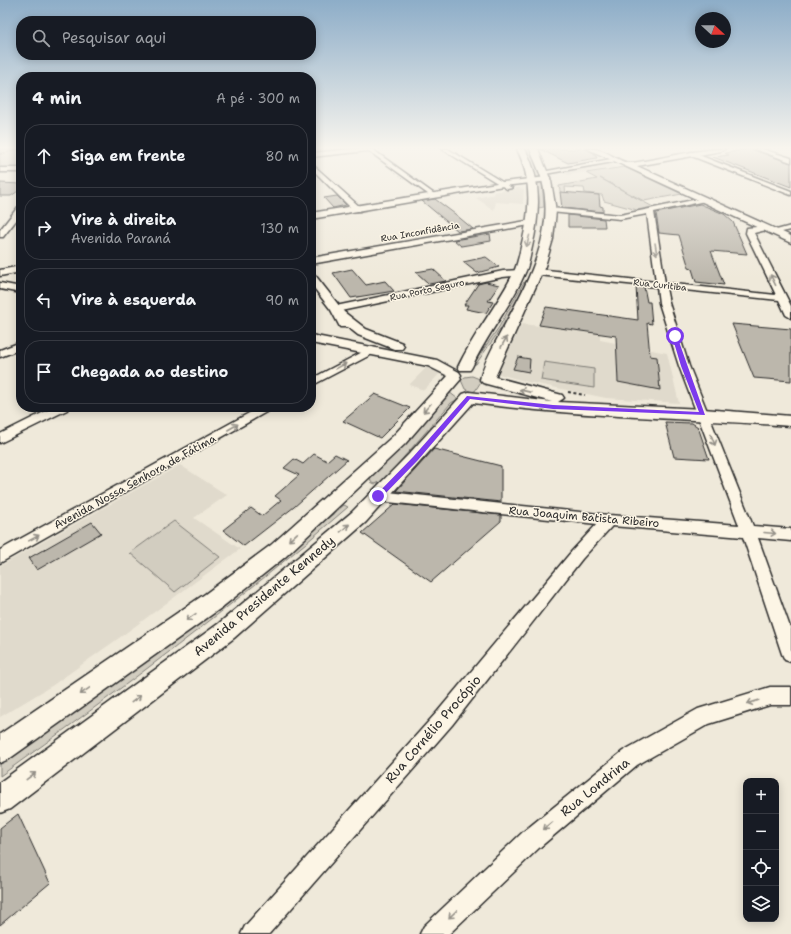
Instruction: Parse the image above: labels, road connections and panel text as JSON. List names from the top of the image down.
{
  "streets": {
    "main road": ["Avenida Presidente Kennedy"],
    "street": [
      "Rua Inconfidência",
      "Rua Curitiba",
      "Rua Porto Seguro",
      "Avenida Nossa Senhora de Fátima",
      "Rua Joaquim Batista Ribeiro",
      "Rua Cornélio Procópio",
      "Rua Londrina"
    ]
  },
  "crossings": [
    ["Rua Joaquim Batista Ribeiro", "Avenida Presidente Kennedy"],
    ["Rua Joaquim Batista Ribeiro", "Rua Cornélio Procópio"]
  ],
  "one_way": ["Avenida Nossa Senhora de Fátima", "Rua Londrina"],
  "north": "right",
  "page": {
    "search": "Pesquisar aqui",
    "heading": ["4 min", "A pé · 300 m"],
    "list": [
      ["Siga em frente", "80 m"],
      ["Vire à direita", "Avenida Paraná", "130 m"],
      ["Vire à esquerda", "90 m"],
      "Chegada ao destino"
    ],
    "map_buttons": ["+", "−"]
  }
}
